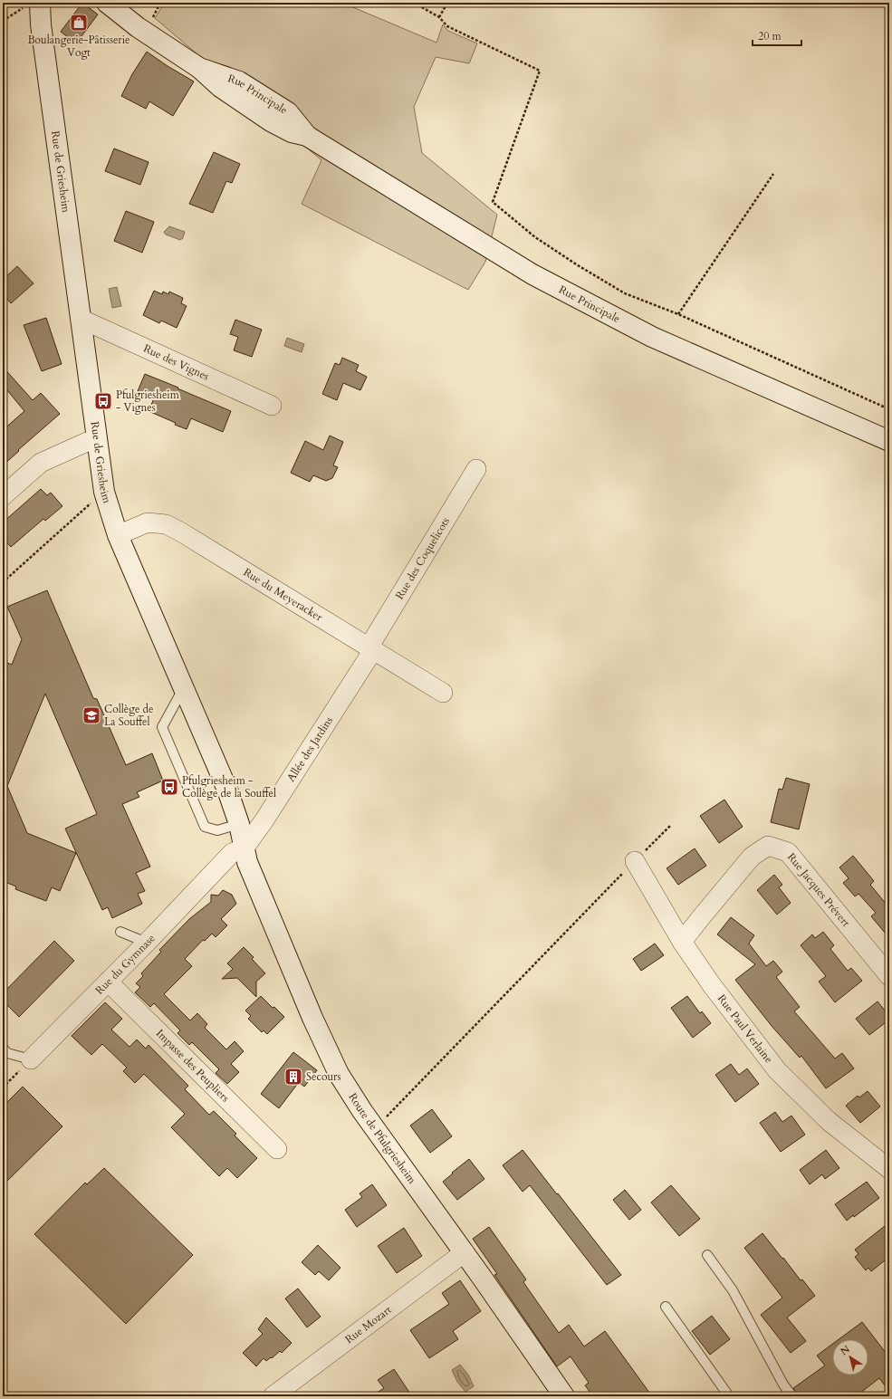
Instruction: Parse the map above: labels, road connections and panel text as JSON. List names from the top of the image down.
{
  "streets": {
    "street": [
      "Rue Principale",
      "Rue de Griesheim",
      "Rue des Vignes",
      "Rue des Coquelicots",
      "Rue du Meyeracker",
      "Allée des Jardins",
      "Rue Jacques Prévert",
      "Rue du Gymnase",
      "Rue Paul Verlaine",
      "Impasse des Peupliers",
      "Route de Pfulgriesheim",
      "Rue Mozart"
    ]
  },
  "crossings": [
    ["Rue de Griesheim", "Rue des Vignes"],
    ["Rue de Griesheim", "Rue du Meyeracker"],
    ["Rue de Griesheim", "Allée des Jardins"],
    ["Rue de Griesheim", "Rue du Gymnase"],
    ["Rue de Griesheim", "Route de Pfulgriesheim"],
    ["Rue des Coquelicots", "Rue du Meyeracker"],
    ["Rue des Coquelicots", "Allée des Jardins"],
    ["Rue du Meyeracker", "Allée des Jardins"],
    ["Allée des Jardins", "Rue du Gymnase"],
    ["Allée des Jardins", "Route de Pfulgriesheim"],
    ["Rue Jacques Prévert", "Rue Paul Verlaine"],
    ["Rue du Gymnase", "Impasse des Peupliers"],
    ["Rue du Gymnase", "Route de Pfulgriesheim"],
    ["Route de Pfulgriesheim", "Rue Mozart"]
  ],
  "places": {
    "shop": ["Boulangerie-Pâtisserie Vogt"],
    "bus stop": ["Pfulgriesheim - Vignes", "Pfulgriesheim - Collège de la Souffel"],
    "school or university": ["Collège de La Souffel"],
    "building": ["Secours"]
  },
  "scale_bar": "20 m",
  "north": "top left"
}
